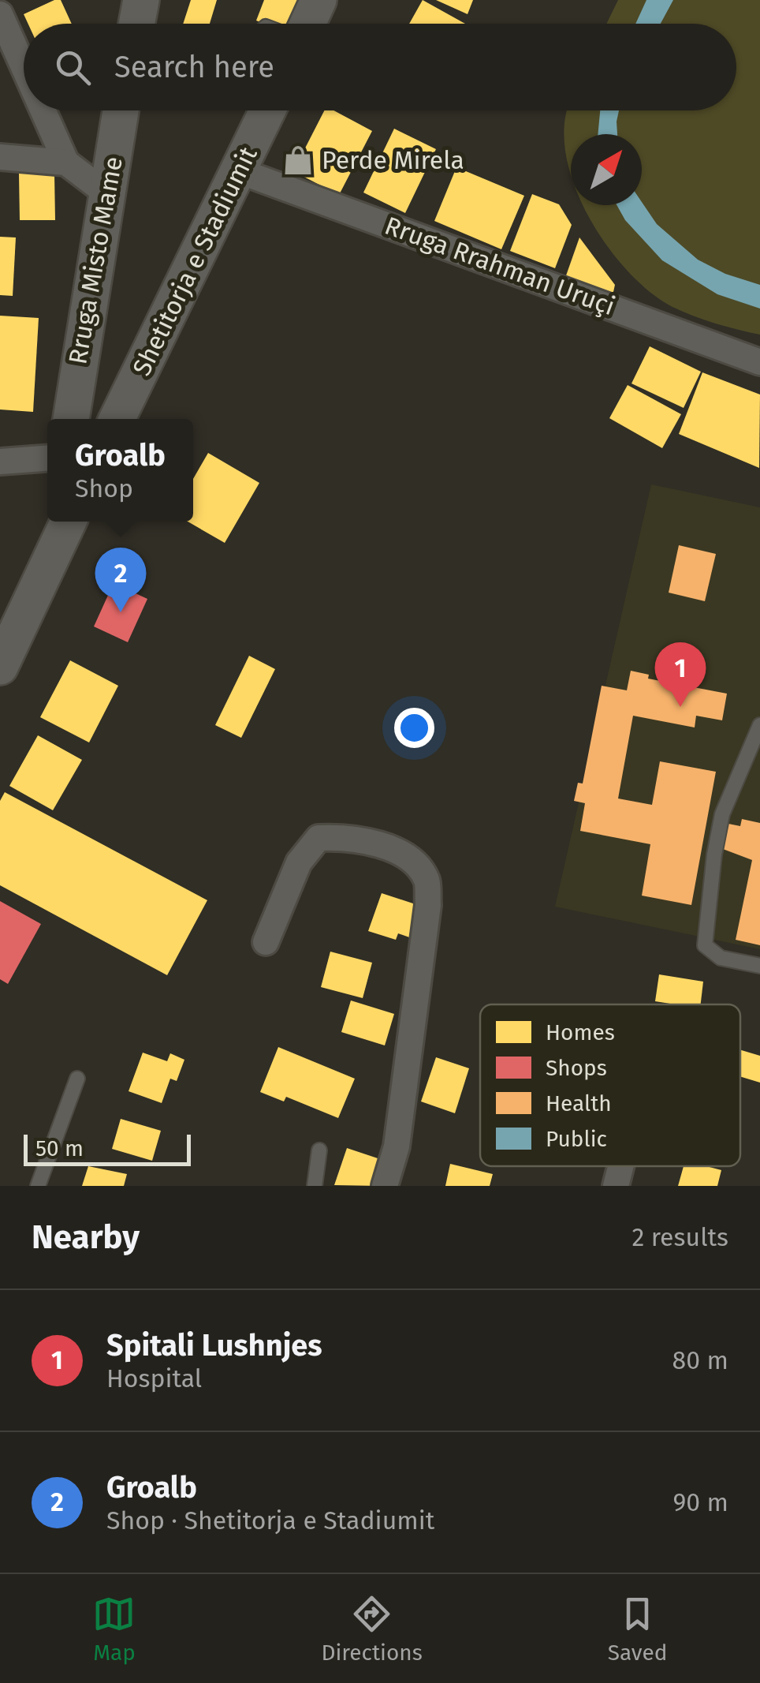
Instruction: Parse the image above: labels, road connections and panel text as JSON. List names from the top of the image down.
{
  "streets": {
    "main road": ["Rruga Misto Mame", "Shetitorja e Stadiumit"],
    "street": ["Rruga Rrahman Uruçi"]
  },
  "crossings": [
    ["Shetitorja e Stadiumit", "Rruga Rrahman Uruçi"]
  ],
  "places": {
    "shop": ["Perde Mirela"]
  },
  "legend": [
    "Homes",
    "Shops",
    "Health",
    "Public"
  ],
  "scale_bar": "50 m",
  "north": "top right",
  "page": {
    "search": "Search here",
    "popup": ["Groalb", "Shop"],
    "pins": ["2", "1"],
    "scale": "50 m",
    "heading": ["Nearby", "2 results"],
    "list": [
      {
        "mark": "1",
        "name": "Spitali Lushnjes",
        "note": "Hospital",
        "value": "80 m"
      },
      {
        "mark": "2",
        "name": "Groalb",
        "note": "Shop · Shetitorja e Stadiumit",
        "value": "90 m"
      }
    ],
    "nav": ["Map", "Directions", "Saved"]
  }
}
